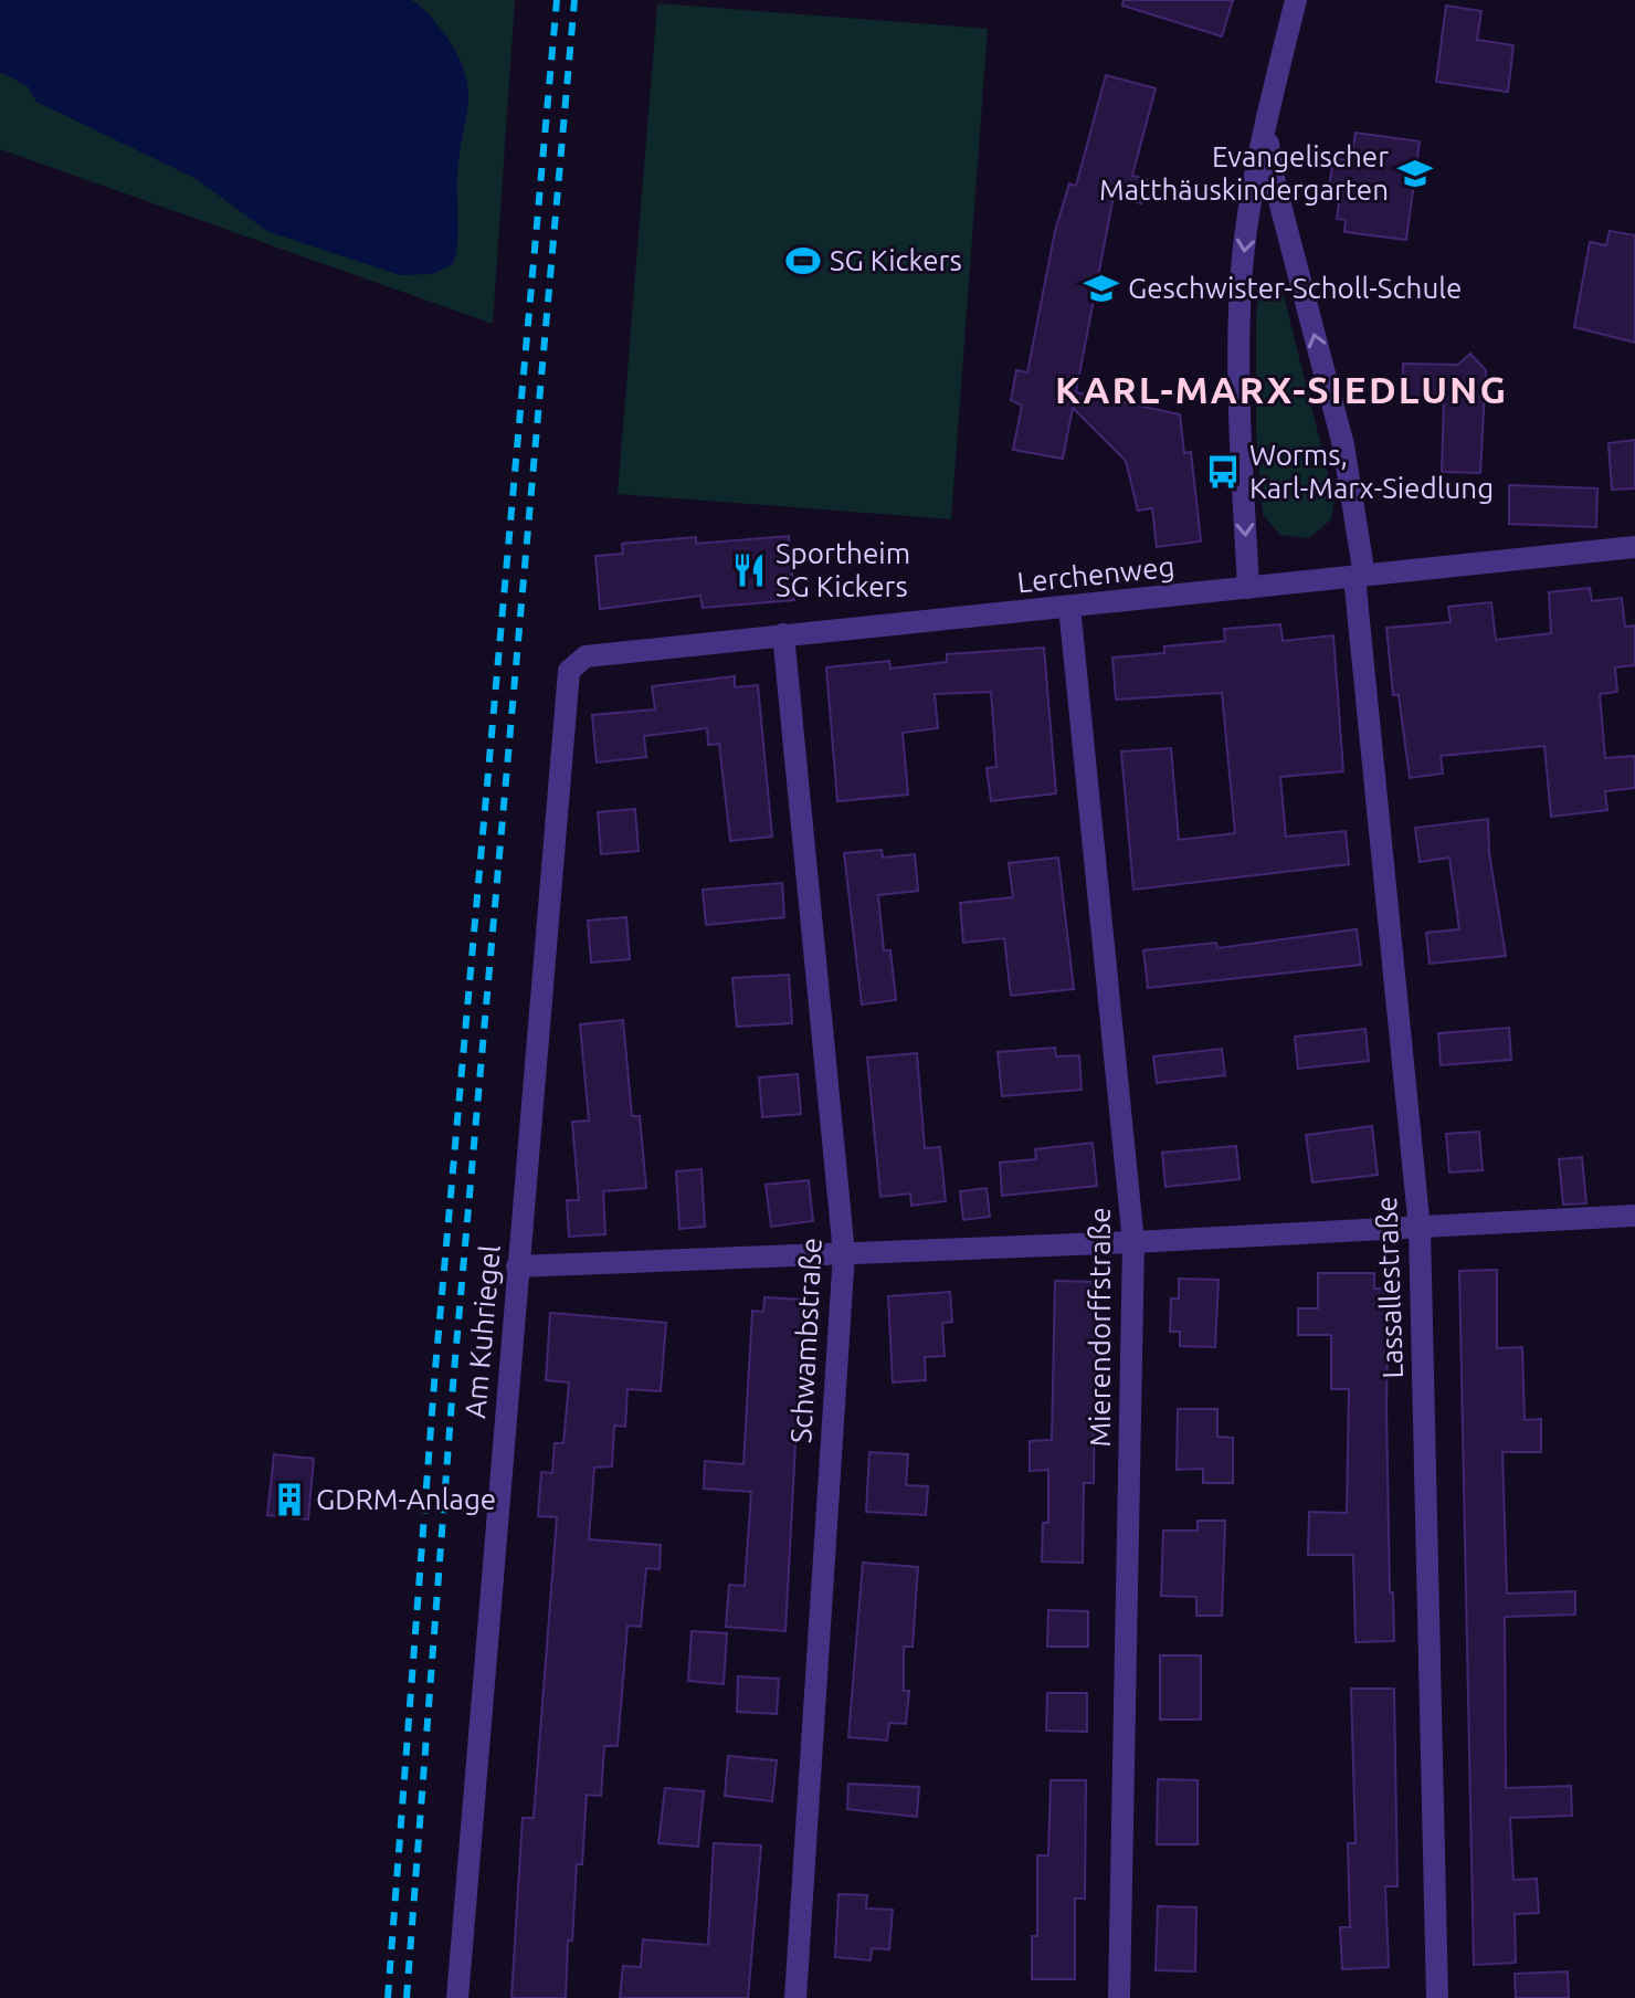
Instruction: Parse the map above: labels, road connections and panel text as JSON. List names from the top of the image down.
{
  "streets": {
    "street": [
      "Lerchenweg",
      "Lassallestraße",
      "Mierendorffstraße",
      "Am Kuhriegel",
      "Schwambstraße"
    ]
  },
  "crossings": [
    ["Lerchenweg", "Lassallestraße"],
    ["Lerchenweg", "Mierendorffstraße"],
    ["Lerchenweg", "Am Kuhriegel"],
    ["Lerchenweg", "Schwambstraße"]
  ],
  "districts": ["KARL-MARX-SIEDLUNG"],
  "places": {
    "school or university": ["Evangelischer Matthäuskindergarten", "Geschwister-Scholl-Schule"],
    "sports": ["SG Kickers"],
    "bus stop": ["Worms, Karl-Marx-Siedlung"],
    "restaurant": ["Sportheim SG Kickers"],
    "building": ["GDRM-Anlage"]
  }
}
